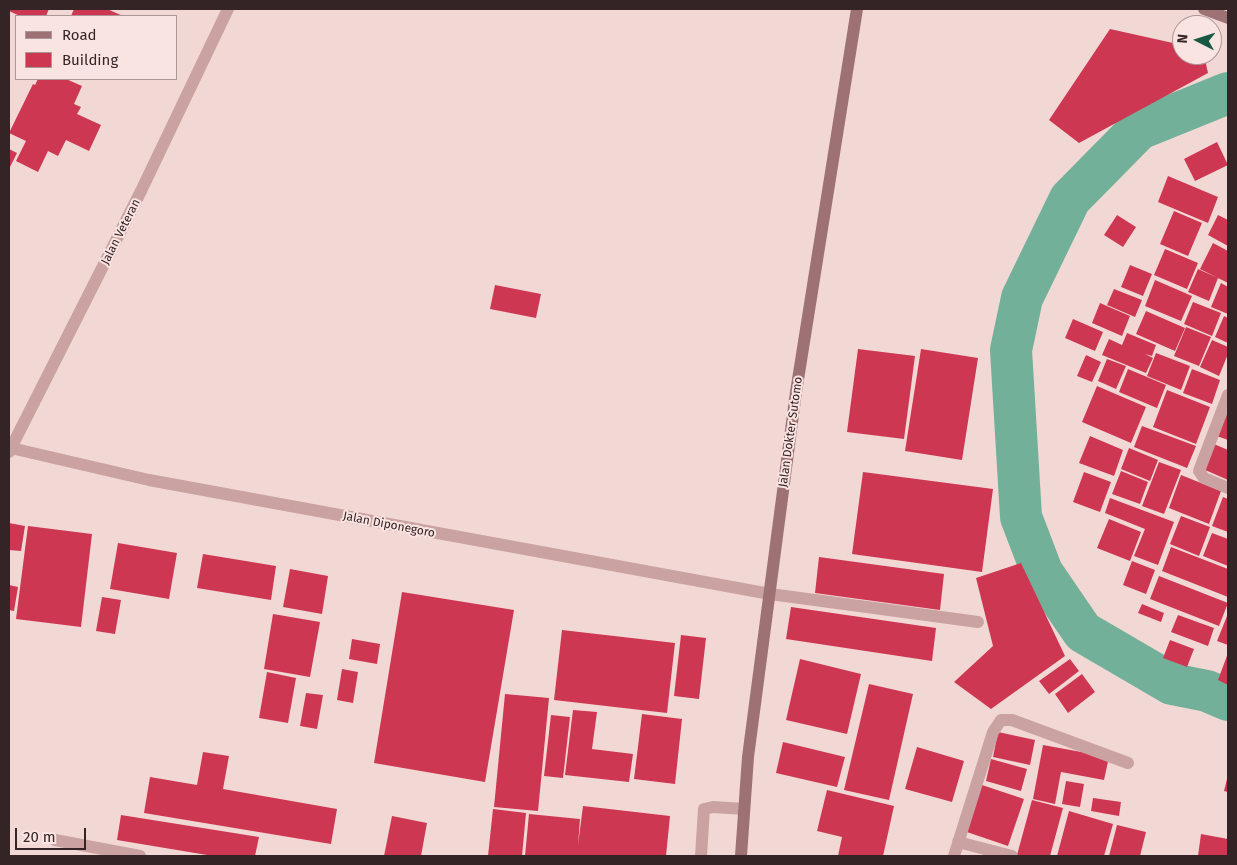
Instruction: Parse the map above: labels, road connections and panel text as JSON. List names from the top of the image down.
{
  "streets": {
    "main road": ["Jalan Dokter Sutomo"],
    "street": ["Jalan Veteran", "Jalan Diponegoro"]
  },
  "crossings": [
    ["Jalan Veteran", "Jalan Diponegoro"],
    ["Jalan Dokter Sutomo", "Jalan Diponegoro"]
  ],
  "legend": ["Road", "Building"],
  "scale_bar": "20 m",
  "north": "left"
}
